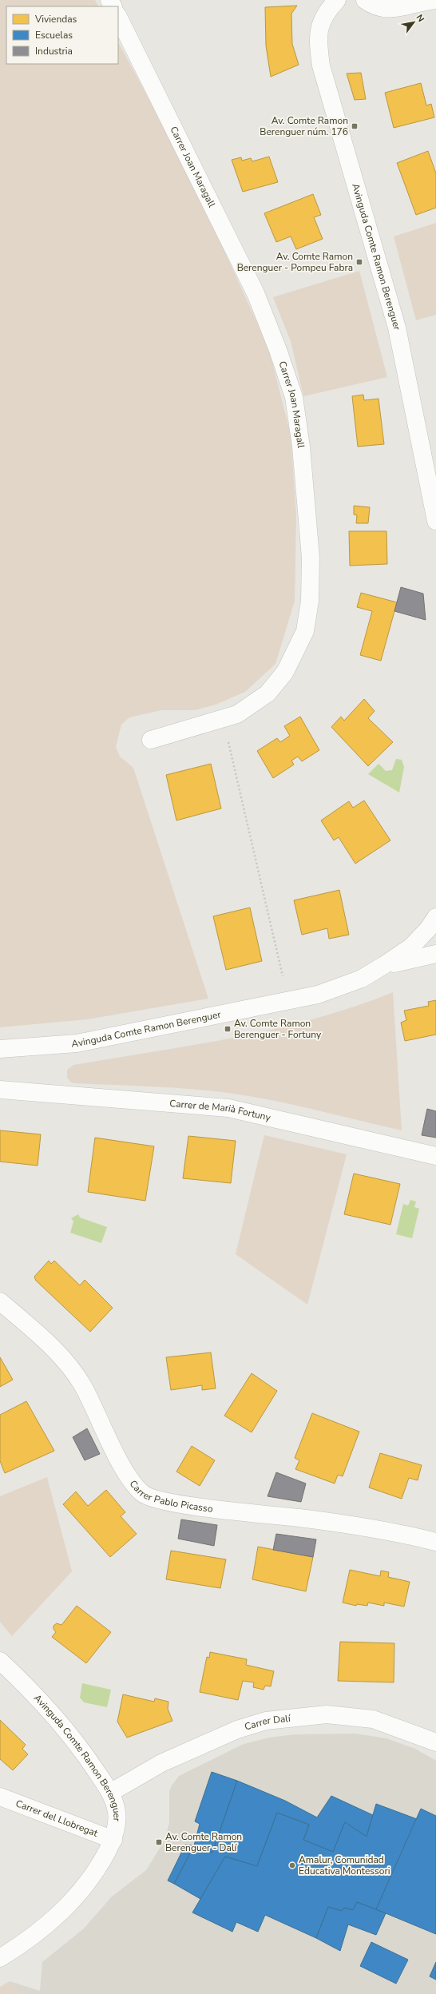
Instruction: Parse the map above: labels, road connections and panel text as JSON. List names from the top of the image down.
{
  "streets": {
    "street": [
      "Carrer Joan Maragall",
      "Avinguda Comte Ramon Berenguer",
      "Carrer de Marià Fortuny",
      "Carrer Pablo Picasso",
      "Carrer Dalí",
      "Carrer del Llobregat"
    ]
  },
  "crossings": [
    ["Avinguda Comte Ramon Berenguer", "Carrer Dalí"],
    ["Avinguda Comte Ramon Berenguer", "Carrer del Llobregat"]
  ],
  "places": {
    "transit": [
      "Av. Comte Ramon Berenguer núm. 176",
      "Av. Comte Ramon Berenguer - Pompeu Fabra",
      "Av. Comte Ramon Berenguer - Fortuny",
      "Av. Comte Ramon Berenguer - Dalí"
    ],
    "other": ["Amalur, Comunidad Educativa Montessori"]
  },
  "legend": ["Viviendas", "Escuelas", "Industria"],
  "north": "top right"
}
